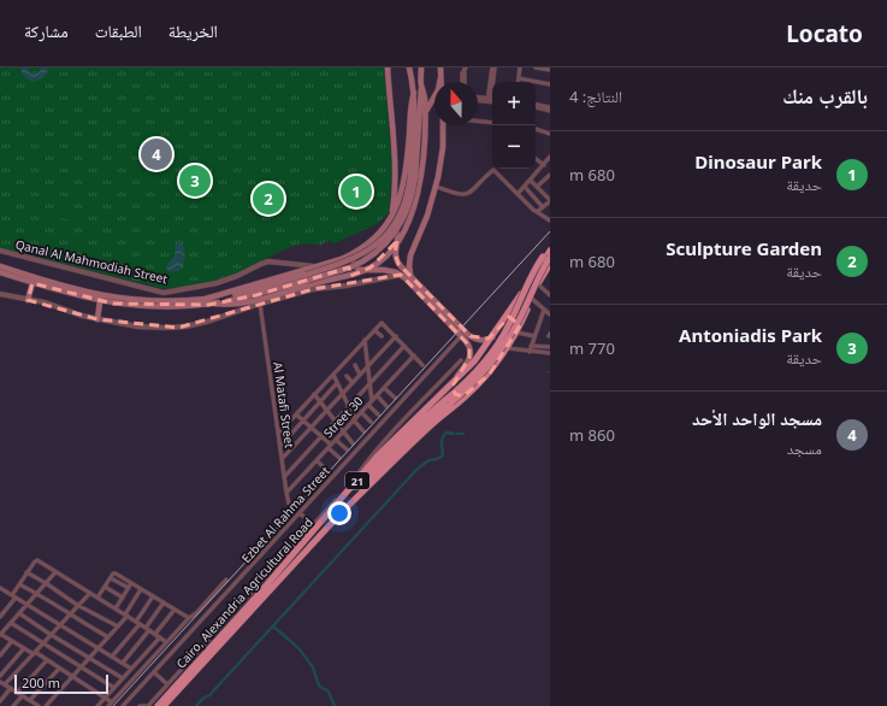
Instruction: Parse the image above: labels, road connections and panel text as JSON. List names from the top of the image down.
{
  "streets": {
    "highway": ["21", "Cairo, Alexandria Agricultural Road"],
    "street": [
      "Qanal Al Mahmodiah Street",
      "Al Matafi Street",
      "Street 30",
      "Ezbet Al Rahma Street"
    ]
  },
  "crossings": [
    ["Al Matafi Street", "Street 30"]
  ],
  "scale_bar": "200 m",
  "north": "top",
  "page": {
    "header": "Locato",
    "nav": ["الخريطة", "الطبقات", "مشاركة"],
    "heading": ["بالقرب منك", "النتائج: 4"],
    "map_buttons": ["+", "−"],
    "list": [
      {
        "mark": "1",
        "name": "Dinosaur Park",
        "note": "حديقة",
        "value": "680 m"
      },
      {
        "mark": "2",
        "name": "Sculpture Garden",
        "note": "حديقة",
        "value": "680 m"
      },
      {
        "mark": "3",
        "name": "Antoniadis Park",
        "note": "حديقة",
        "value": "770 m"
      },
      {
        "mark": "4",
        "name": "مسجد الواحد الأحد",
        "note": "مسجد",
        "value": "860 m"
      }
    ],
    "pins": [
      "4",
      "3",
      "1",
      "2"
    ],
    "scale": "200 m"
  }
}
